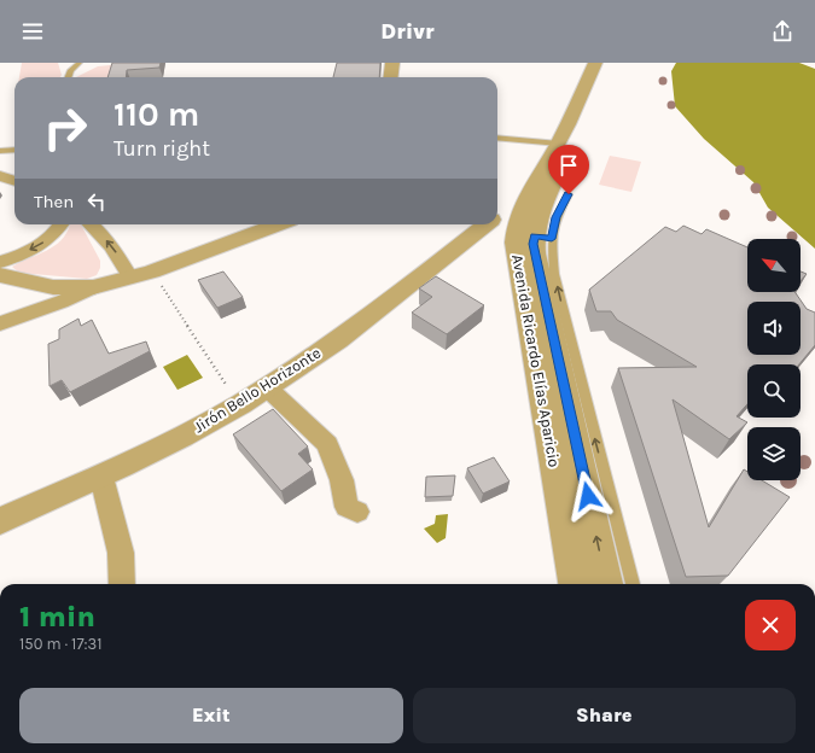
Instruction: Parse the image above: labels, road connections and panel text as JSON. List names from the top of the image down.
{
  "streets": {
    "street": ["Avenida Ricardo Elías Aparicio", "Jirón Bello Horizonte"]
  },
  "crossings": [
    ["Avenida Ricardo Elías Aparicio", "Jirón Bello Horizonte"]
  ],
  "north": "top left",
  "page": {
    "header": "Drivr",
    "turn": ["110 m", "Turn right"],
    "then": "Then",
    "heading": ["1 min", "150 m · 17:31"],
    "buttons": ["Exit", "Share"]
  }
}
